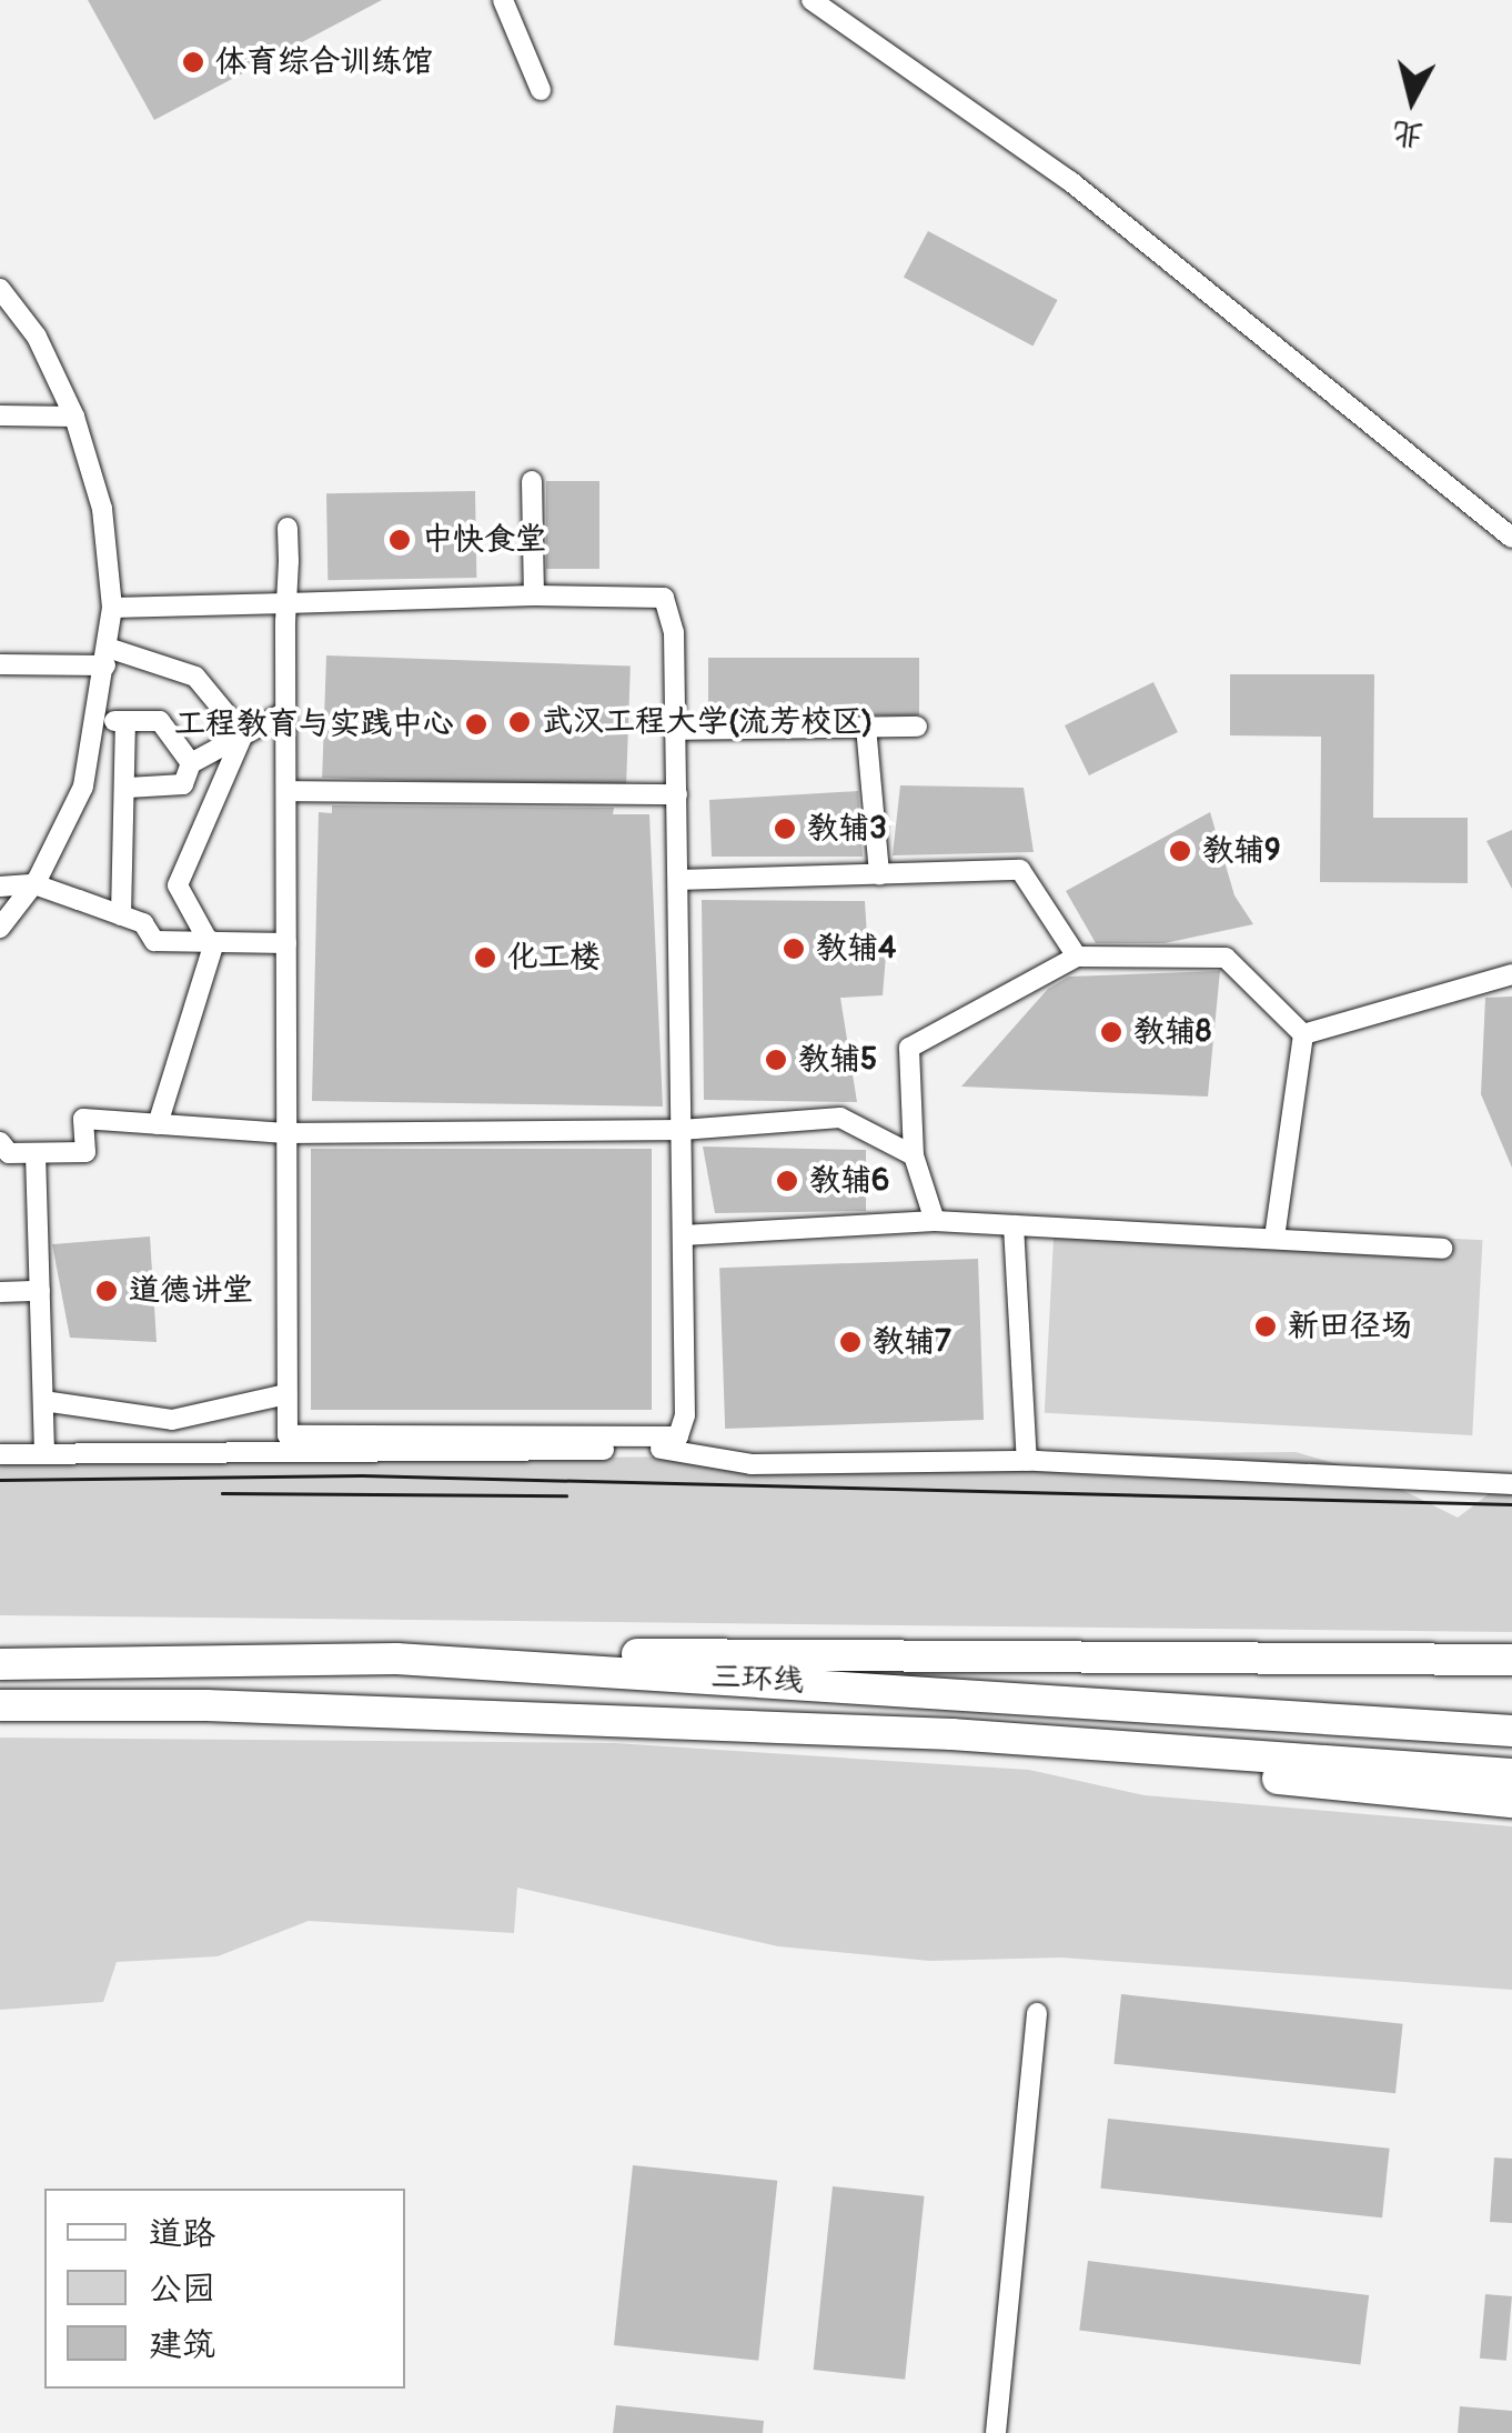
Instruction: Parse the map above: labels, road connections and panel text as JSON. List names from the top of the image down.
{
  "streets": {
    "highway": ["三环线"]
  },
  "places": [
    "体育综合训练馆",
    "中快食堂",
    "武汉工程大学(流芳校区)",
    "工程教育与实践中心",
    "教辅3",
    "教辅9",
    "教辅4",
    "化工楼",
    "教辅8",
    "教辅5",
    "教辅6",
    "道德讲堂",
    "新田径场",
    "教辅7"
  ],
  "legend": ["道路", "公园", "建筑"],
  "north": "bottom"
}
